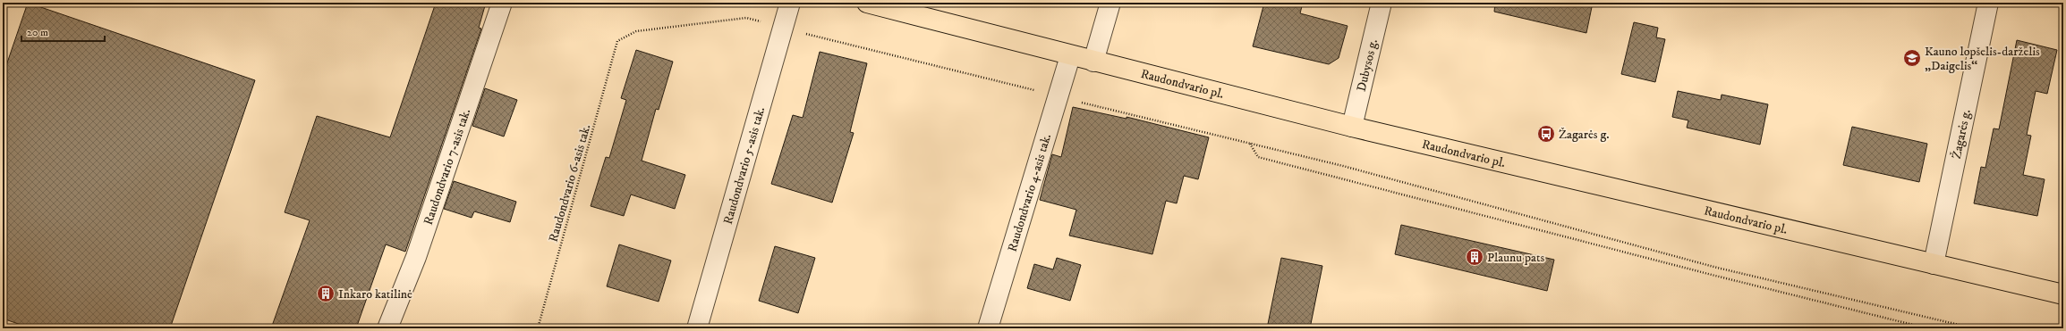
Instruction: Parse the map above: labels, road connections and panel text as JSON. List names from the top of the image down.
{
  "streets": {
    "main road": ["Raudondvario pl."],
    "street": [
      "Dubysos g.",
      "Žagarės g.",
      "Raudondvario 5-asis tak.",
      "Raudondvario 7-asis tak.",
      "Raudondvario 4-asis tak."
    ],
    "path": ["Raudondvario 6-asis tak."]
  },
  "crossings": [
    ["Dubysos g.", "Raudondvario pl."],
    ["Raudondvario pl.", "Žagarės g."],
    ["Raudondvario pl.", "Raudondvario 4-asis tak."],
    ["Raudondvario 5-asis tak.", "Raudondvario 6-asis tak."]
  ],
  "places": {
    "school or university": ["Kauno lopšelis-darželis „Daigelis“"],
    "bus stop": ["Žagarės g."],
    "building": ["Plaunu pats", "Inkaro katilinė"]
  },
  "scale_bar": "20 m"
}
